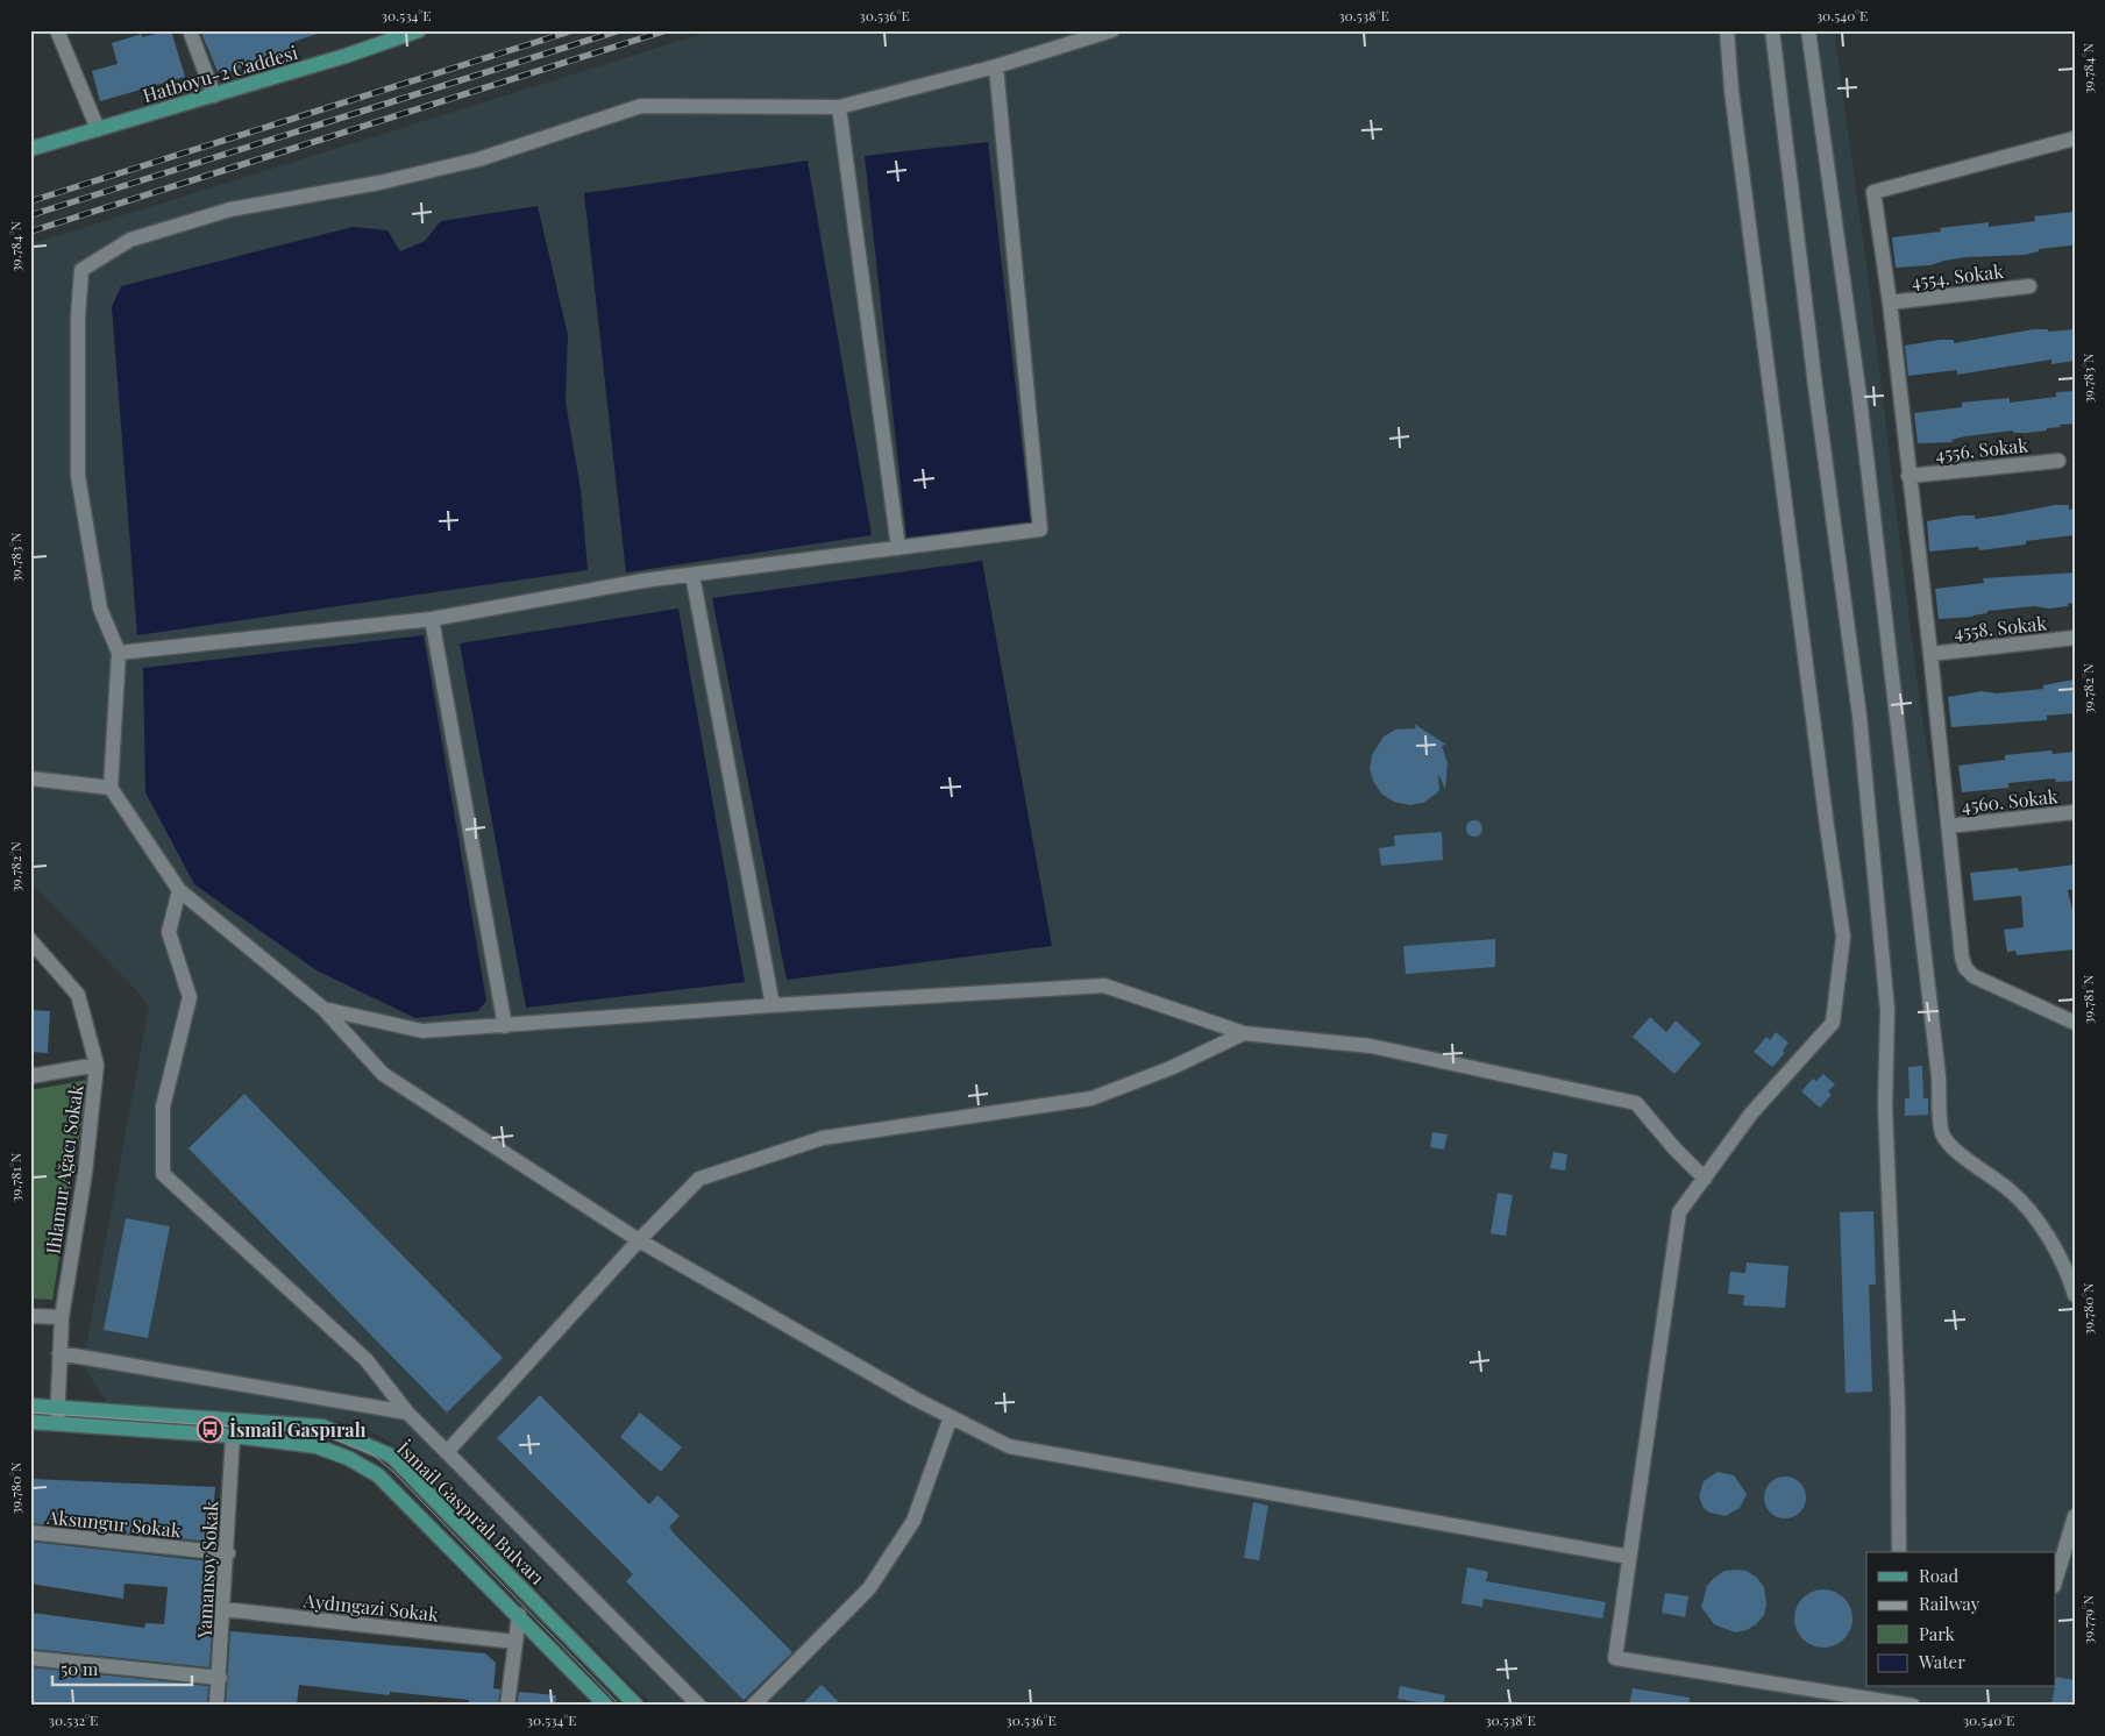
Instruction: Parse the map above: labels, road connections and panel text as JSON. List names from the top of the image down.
{
  "streets": {
    "main road": ["Hatboyu-2 Caddesi", "İsmail Gaspıralı Bulvarı"],
    "street": [
      "4554. Sokak",
      "4556. Sokak",
      "4558. Sokak",
      "4560. Sokak",
      "Ihlamur Ağacı Sokak",
      "Aksungur Sokak",
      "Yamansoy Sokak",
      "Aydıngazi Sokak"
    ]
  },
  "crossings": [
    ["Ihlamur Ağacı Sokak", "İsmail Gaspıralı Bulvarı"],
    ["Aksungur Sokak", "Yamansoy Sokak"],
    ["Yamansoy Sokak", "Aydıngazi Sokak"]
  ],
  "places": {
    "bus stop": ["İsmail Gaspıralı"]
  },
  "legend": [
    "Road",
    "Railway",
    "Park",
    "Water"
  ],
  "scale_bar": "50 m",
  "coordinates": [
    "30.534°E",
    "30.536°E",
    "30.538°E",
    "30.540°E",
    "39.784°N",
    "39.783°N",
    "39.782°N",
    "39.781°N",
    "39.780°N",
    "39.779°N",
    "30.532°E"
  ]
}
